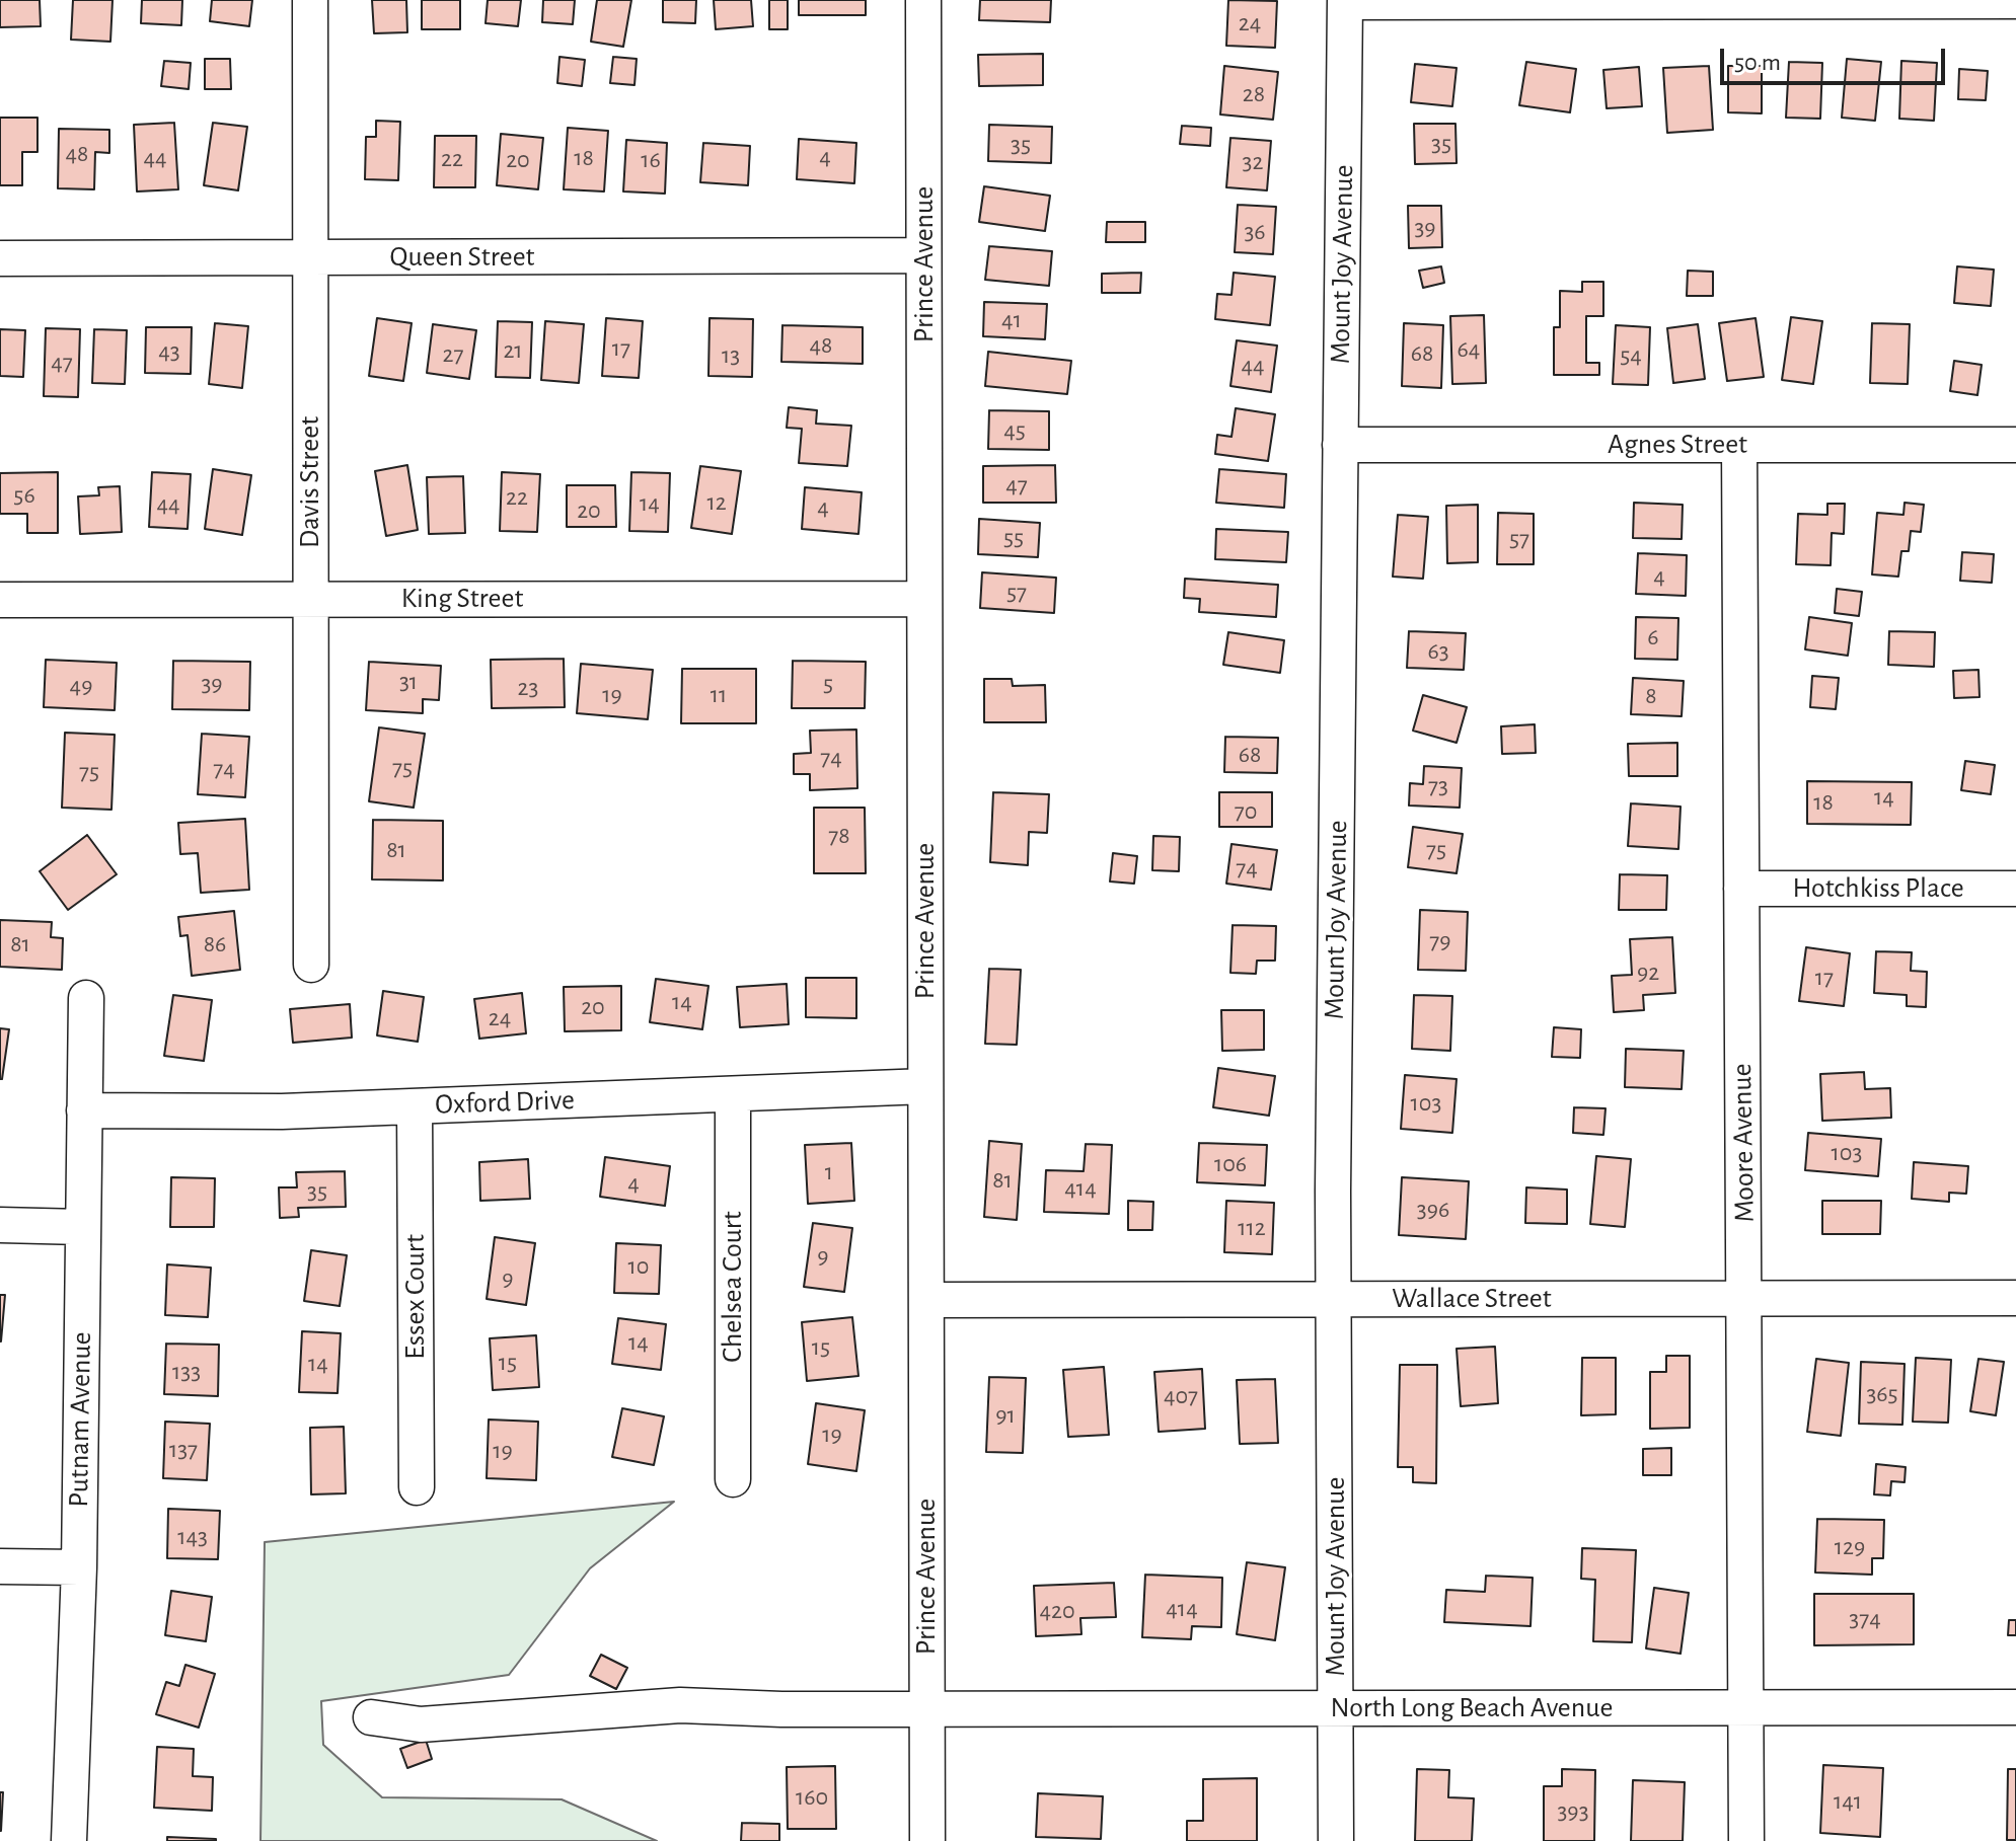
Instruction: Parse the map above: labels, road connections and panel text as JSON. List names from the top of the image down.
{
  "streets": {
    "street": [
      "Queen Street",
      "Prince Avenue",
      "Mount Joy Avenue",
      "Agnes Street",
      "Davis Street",
      "King Street",
      "Hotchkiss Place",
      "Oxford Drive",
      "Moore Avenue",
      "Chelsea Court",
      "Essex Court",
      "Wallace Street",
      "Putnam Avenue",
      "North Long Beach Avenue"
    ]
  },
  "crossings": [
    ["Queen Street", "Prince Avenue"],
    ["Queen Street", "Davis Street"],
    ["Prince Avenue", "King Street"],
    ["Prince Avenue", "Oxford Drive"],
    ["Prince Avenue", "Wallace Street"],
    ["Prince Avenue", "North Long Beach Avenue"],
    ["Mount Joy Avenue", "Agnes Street"],
    ["Mount Joy Avenue", "Wallace Street"],
    ["Mount Joy Avenue", "North Long Beach Avenue"],
    ["Agnes Street", "Moore Avenue"],
    ["Davis Street", "King Street"],
    ["Hotchkiss Place", "Moore Avenue"],
    ["Oxford Drive", "Chelsea Court"],
    ["Oxford Drive", "Essex Court"],
    ["Oxford Drive", "Putnam Avenue"],
    ["Moore Avenue", "Wallace Street"],
    ["Moore Avenue", "North Long Beach Avenue"]
  ],
  "house_numbers": [
    "24",
    "28",
    "35",
    "35",
    "48",
    "4",
    "44",
    "18",
    "22",
    "20",
    "16",
    "32",
    "39",
    "36",
    "41",
    "48",
    "17",
    "64",
    "21",
    "43",
    "68",
    "27",
    "13",
    "54",
    "47",
    "44",
    "45",
    "47",
    "56",
    "22",
    "12",
    "14",
    "44",
    "4",
    "20",
    "55",
    "57",
    "4",
    "57",
    "6",
    "63",
    "31",
    "39",
    "5",
    "49",
    "23",
    "19",
    "11",
    "8",
    "68",
    "74",
    "75",
    "74",
    "75",
    "73",
    "14",
    "18",
    "70",
    "78",
    "81",
    "75",
    "74",
    "79",
    "81",
    "86",
    "92",
    "17",
    "14",
    "20",
    "24",
    "103",
    "103",
    "106",
    "1",
    "81",
    "4",
    "414",
    "35",
    "396",
    "112",
    "9",
    "10",
    "9",
    "14",
    "15",
    "15",
    "14",
    "133",
    "365",
    "407",
    "91",
    "19",
    "137",
    "19",
    "143",
    "129",
    "414",
    "420",
    "374",
    "160",
    "141",
    "393"
  ],
  "scale_bar": "50 m"
}
